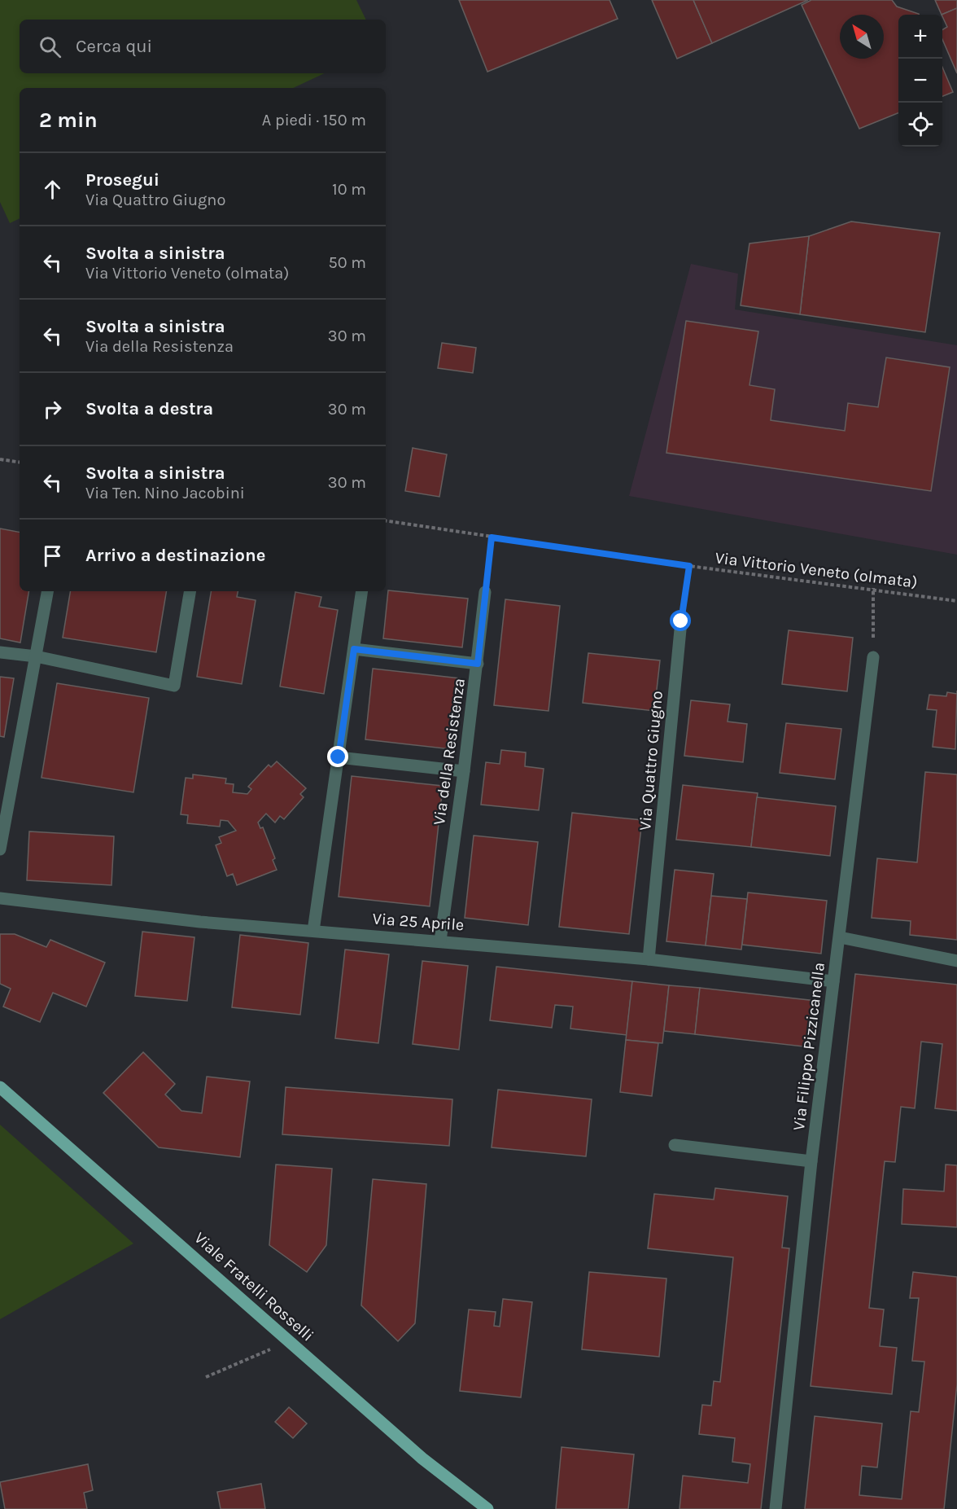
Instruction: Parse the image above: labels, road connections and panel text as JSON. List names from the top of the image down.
{
  "streets": {
    "main road": ["Viale Fratelli Rosselli"],
    "street": [
      "Via della Resistenza",
      "Via Quattro Giugno",
      "Via 25 Aprile",
      "Via Filippo Pizzicanella"
    ],
    "path": ["Via Vittorio Veneto (olmata)"]
  },
  "crossings": [
    ["Via della Resistenza", "Via 25 Aprile"],
    ["Via Quattro Giugno", "Via 25 Aprile"],
    ["Via 25 Aprile", "Via Filippo Pizzicanella"]
  ],
  "north": "top left",
  "page": {
    "map_buttons": ["+", "−"],
    "search": "Cerca qui",
    "heading": ["2 min", "A piedi · 150 m"],
    "list": [
      ["Prosegui", "Via Quattro Giugno", "10 m"],
      ["Svolta a sinistra", "Via Vittorio Veneto (olmata)", "50 m"],
      ["Svolta a sinistra", "Via della Resistenza", "30 m"],
      ["Svolta a destra", "30 m"],
      ["Svolta a sinistra", "Via Ten. Nino Jacobini", "30 m"],
      "Arrivo a destinazione"
    ]
  }
}
